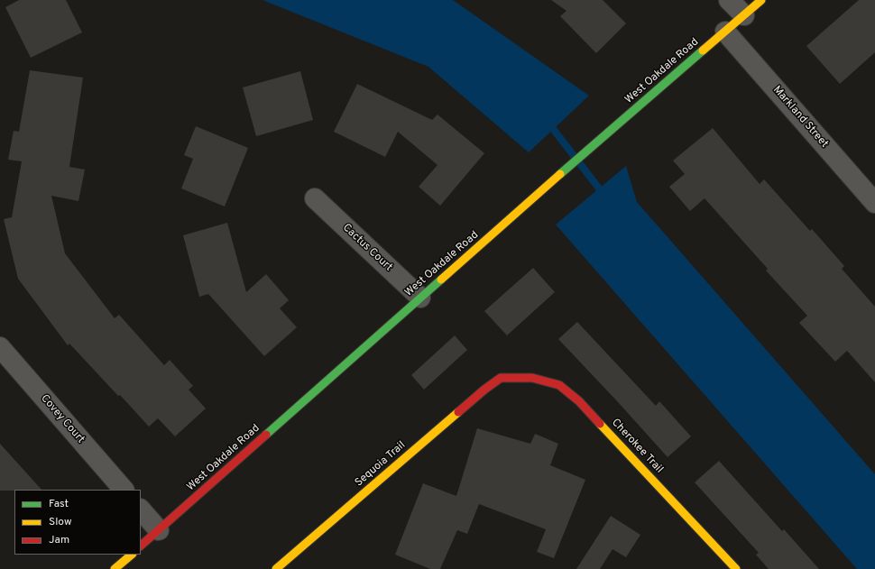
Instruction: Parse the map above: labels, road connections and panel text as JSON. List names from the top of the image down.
{
  "streets": {
    "street": [
      "West Oakdale Road",
      "Markland Street",
      "Cactus Court",
      "Covey Court",
      "Cherokee Trail",
      "Sequoia Trail"
    ]
  },
  "crossings": [
    ["West Oakdale Road", "Markland Street"],
    ["West Oakdale Road", "Cactus Court"],
    ["Cherokee Trail", "Sequoia Trail"]
  ],
  "legend": ["Fast", "Slow", "Jam"]
}
